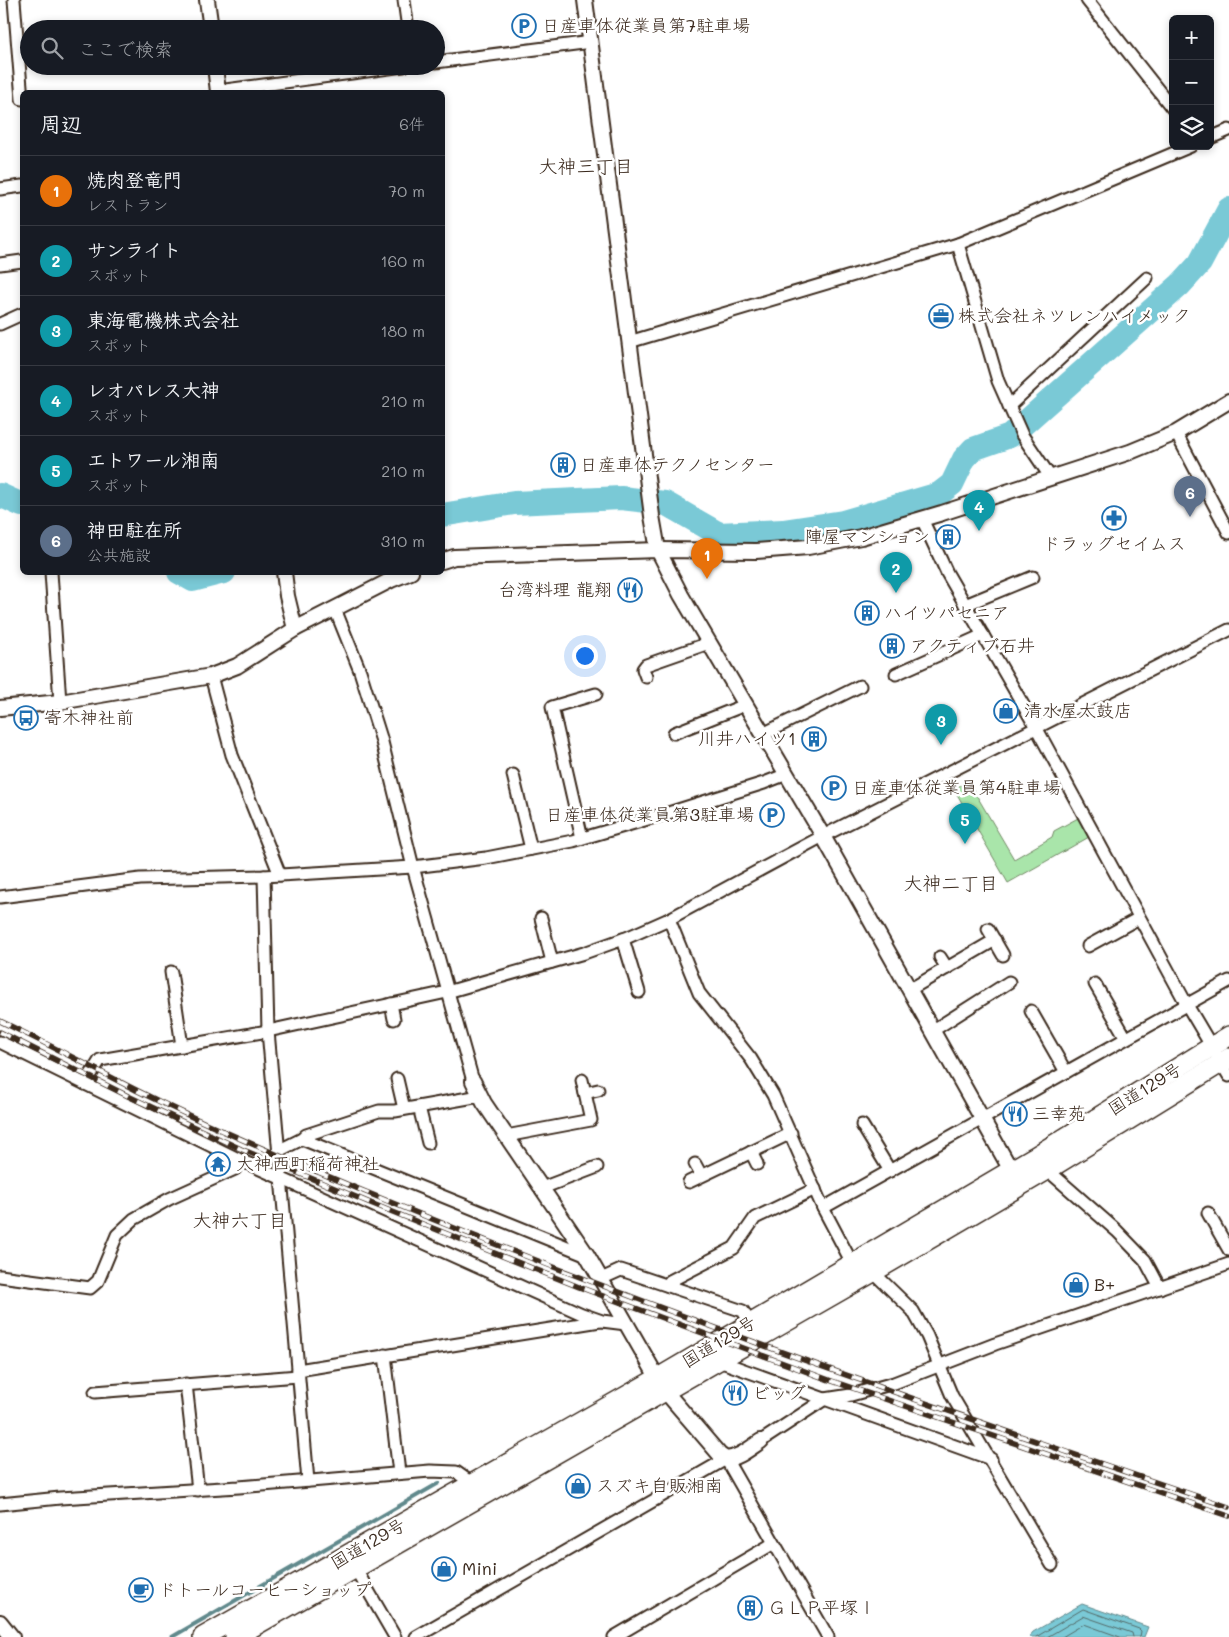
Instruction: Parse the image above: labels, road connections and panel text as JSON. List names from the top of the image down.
{
  "streets": {
    "highway": ["国道129号"]
  },
  "districts": ["大神三丁目", "大神二丁目", "大神六丁目"],
  "places": {
    "parking": ["日産車体従業員第7駐車場", "日産車体従業員第4駐車場", "日産車体従業員第3駐車場"],
    "office": ["株式会社ネツレンハイメック"],
    "building": [
      "日産車体テクノセンター",
      "陣屋マンション",
      "ハイツパセニア",
      "アクティブ石井",
      "川井ハイツ1",
      "ＧＬＰ平塚Ⅰ"
    ],
    "pharmacy": ["ドラッグセイムス"],
    "restaurant": ["台湾料理 龍翔", "三幸苑", "ビッグ"],
    "shop": [
      "清水屋太鼓店",
      "B+",
      "スズキ自販湘南",
      "Mini"
    ],
    "bus stop": ["寄木神社前"],
    "temple": ["大神西町稲荷神社"],
    "cafe": ["ドトールコーヒーショップ"]
  },
  "page": {
    "map_buttons": ["+", "−"],
    "search": "ここで検索",
    "heading": ["周辺", "6件"],
    "list": [
      {
        "mark": "1",
        "name": "焼肉登竜門",
        "note": "レストラン",
        "value": "70 m"
      },
      {
        "mark": "2",
        "name": "サンライト",
        "note": "スポット",
        "value": "160 m"
      },
      {
        "mark": "3",
        "name": "東海電機株式会社",
        "note": "スポット",
        "value": "180 m"
      },
      {
        "mark": "4",
        "name": "レオパレス大神",
        "note": "スポット",
        "value": "210 m"
      },
      {
        "mark": "5",
        "name": "エトワール湘南",
        "note": "スポット",
        "value": "210 m"
      },
      {
        "mark": "6",
        "name": "神田駐在所",
        "note": "公共施設",
        "value": "310 m"
      }
    ],
    "pins": [
      "6",
      "4",
      "1",
      "2",
      "3",
      "5"
    ]
  }
}
